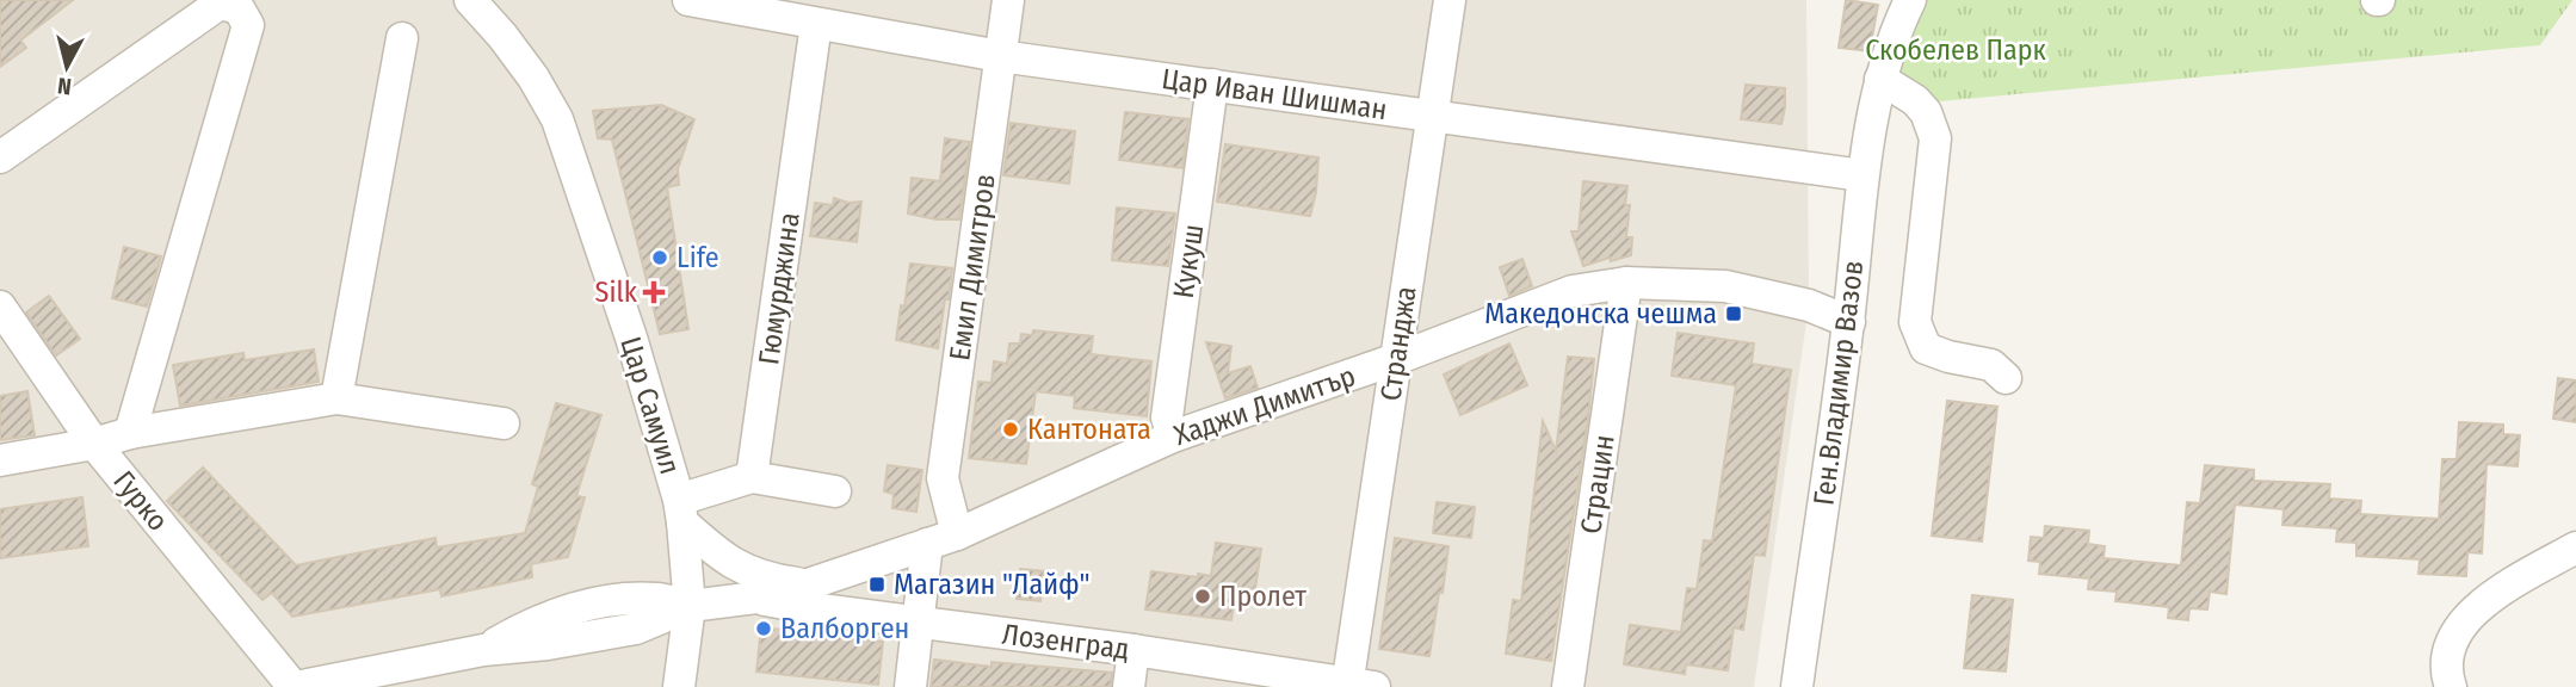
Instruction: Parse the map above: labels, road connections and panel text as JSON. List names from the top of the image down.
{
  "streets": {
    "street": [
      "Цар Иван Шишман",
      "Кукуш",
      "Емил Димитров",
      "Гюмурджина",
      "Странджа",
      "Ген.Владимир Вазов",
      "Цар Самуил",
      "Хаджи Димитър",
      "Страцин",
      "Гурко",
      "Лозенград"
    ]
  },
  "crossings": [
    ["Цар Иван Шишман", "Кукуш"],
    ["Цар Иван Шишман", "Емил Димитров"],
    ["Цар Иван Шишман", "Гюмурджина"],
    ["Цар Иван Шишман", "Странджа"],
    ["Цар Иван Шишман", "Ген.Владимир Вазов"],
    ["Кукуш", "Хаджи Димитър"],
    ["Емил Димитров", "Хаджи Димитър"],
    ["Емил Димитров", "Лозенград"],
    ["Странджа", "Хаджи Димитър"],
    ["Странджа", "Лозенград"],
    ["Ген.Владимир Вазов", "Хаджи Димитър"],
    ["Цар Самуил", "Хаджи Димитър"],
    ["Хаджи Димитър", "Страцин"],
    ["Хаджи Димитър", "Гурко"],
    ["Хаджи Димитър", "Лозенград"]
  ],
  "parks": ["Скобелев Парк"],
  "places": {
    "other": [
      "Life",
      "Кантоната",
      "Пролет",
      "Валборген"
    ],
    "health": ["Silk"],
    "transit": ["Македонска чешма", "Магазин \"Лайф\""]
  },
  "north": "bottom"
}
